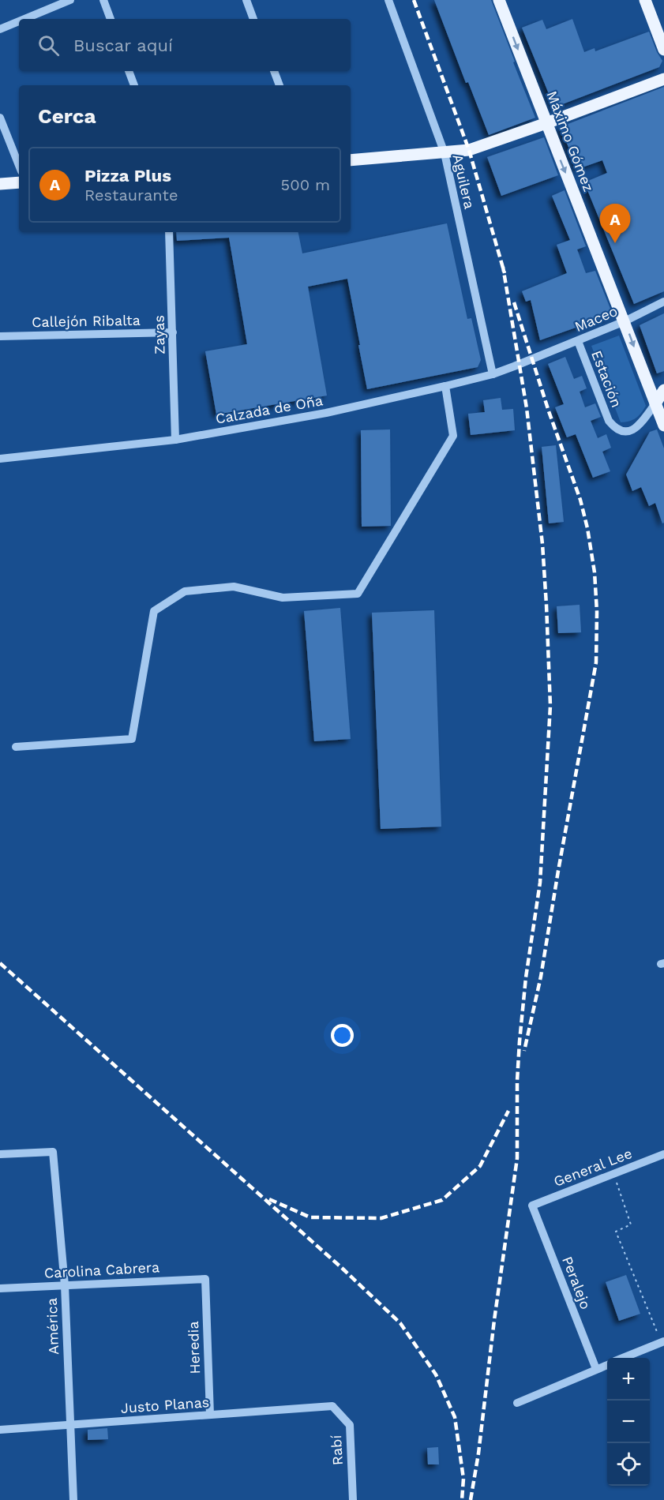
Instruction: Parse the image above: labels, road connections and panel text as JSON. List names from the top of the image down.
{
  "streets": {
    "main road": ["Máximo Gómez"],
    "street": [
      "Aguilera",
      "Maceo",
      "Callejón Ribalta",
      "Zayas",
      "Estación",
      "Calzada de Oña",
      "General Lee",
      "Carolina Cabrera",
      "Peralejo",
      "América",
      "Heredia",
      "Justo Planas",
      "Rabí"
    ]
  },
  "crossings": [
    ["Máximo Gómez", "Maceo"],
    ["Aguilera", "Calzada de Oña"],
    ["Maceo", "Estación"],
    ["Maceo", "Calzada de Oña"],
    ["Callejón Ribalta", "Zayas"],
    ["Zayas", "Calzada de Oña"],
    ["General Lee", "Peralejo"],
    ["Carolina Cabrera", "América"],
    ["Carolina Cabrera", "Heredia"],
    ["América", "Justo Planas"],
    ["Heredia", "Justo Planas"],
    ["Justo Planas", "Rabí"]
  ],
  "one_way": ["Máximo Gómez"],
  "page": {
    "search": "Buscar aquí",
    "heading": "Cerca",
    "list": [
      {
        "mark": "A",
        "name": "Pizza Plus",
        "note": "Restaurante",
        "value": "500 m"
      }
    ],
    "pins": "A",
    "map_buttons": ["+", "−"]
  }
}
